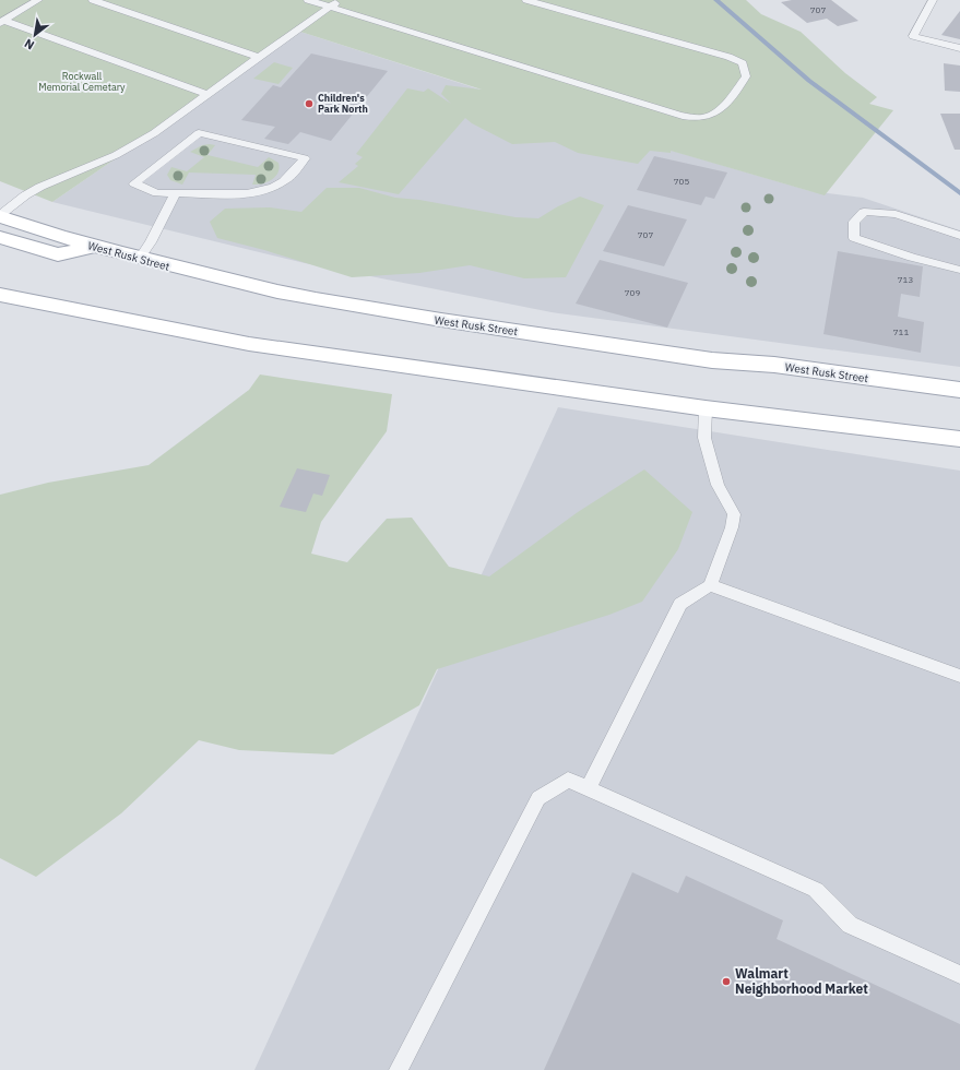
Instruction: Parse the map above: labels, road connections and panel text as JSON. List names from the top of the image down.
{
  "streets": {
    "main road": ["West Rusk Street"]
  },
  "parks": ["Rockwall Memorial Cemetary"],
  "places": ["Children's Park North", "Walmart Neighborhood Market"],
  "house_numbers": [
    "707",
    "705",
    "707",
    "713",
    "709",
    "711"
  ],
  "north": "bottom left"
}
